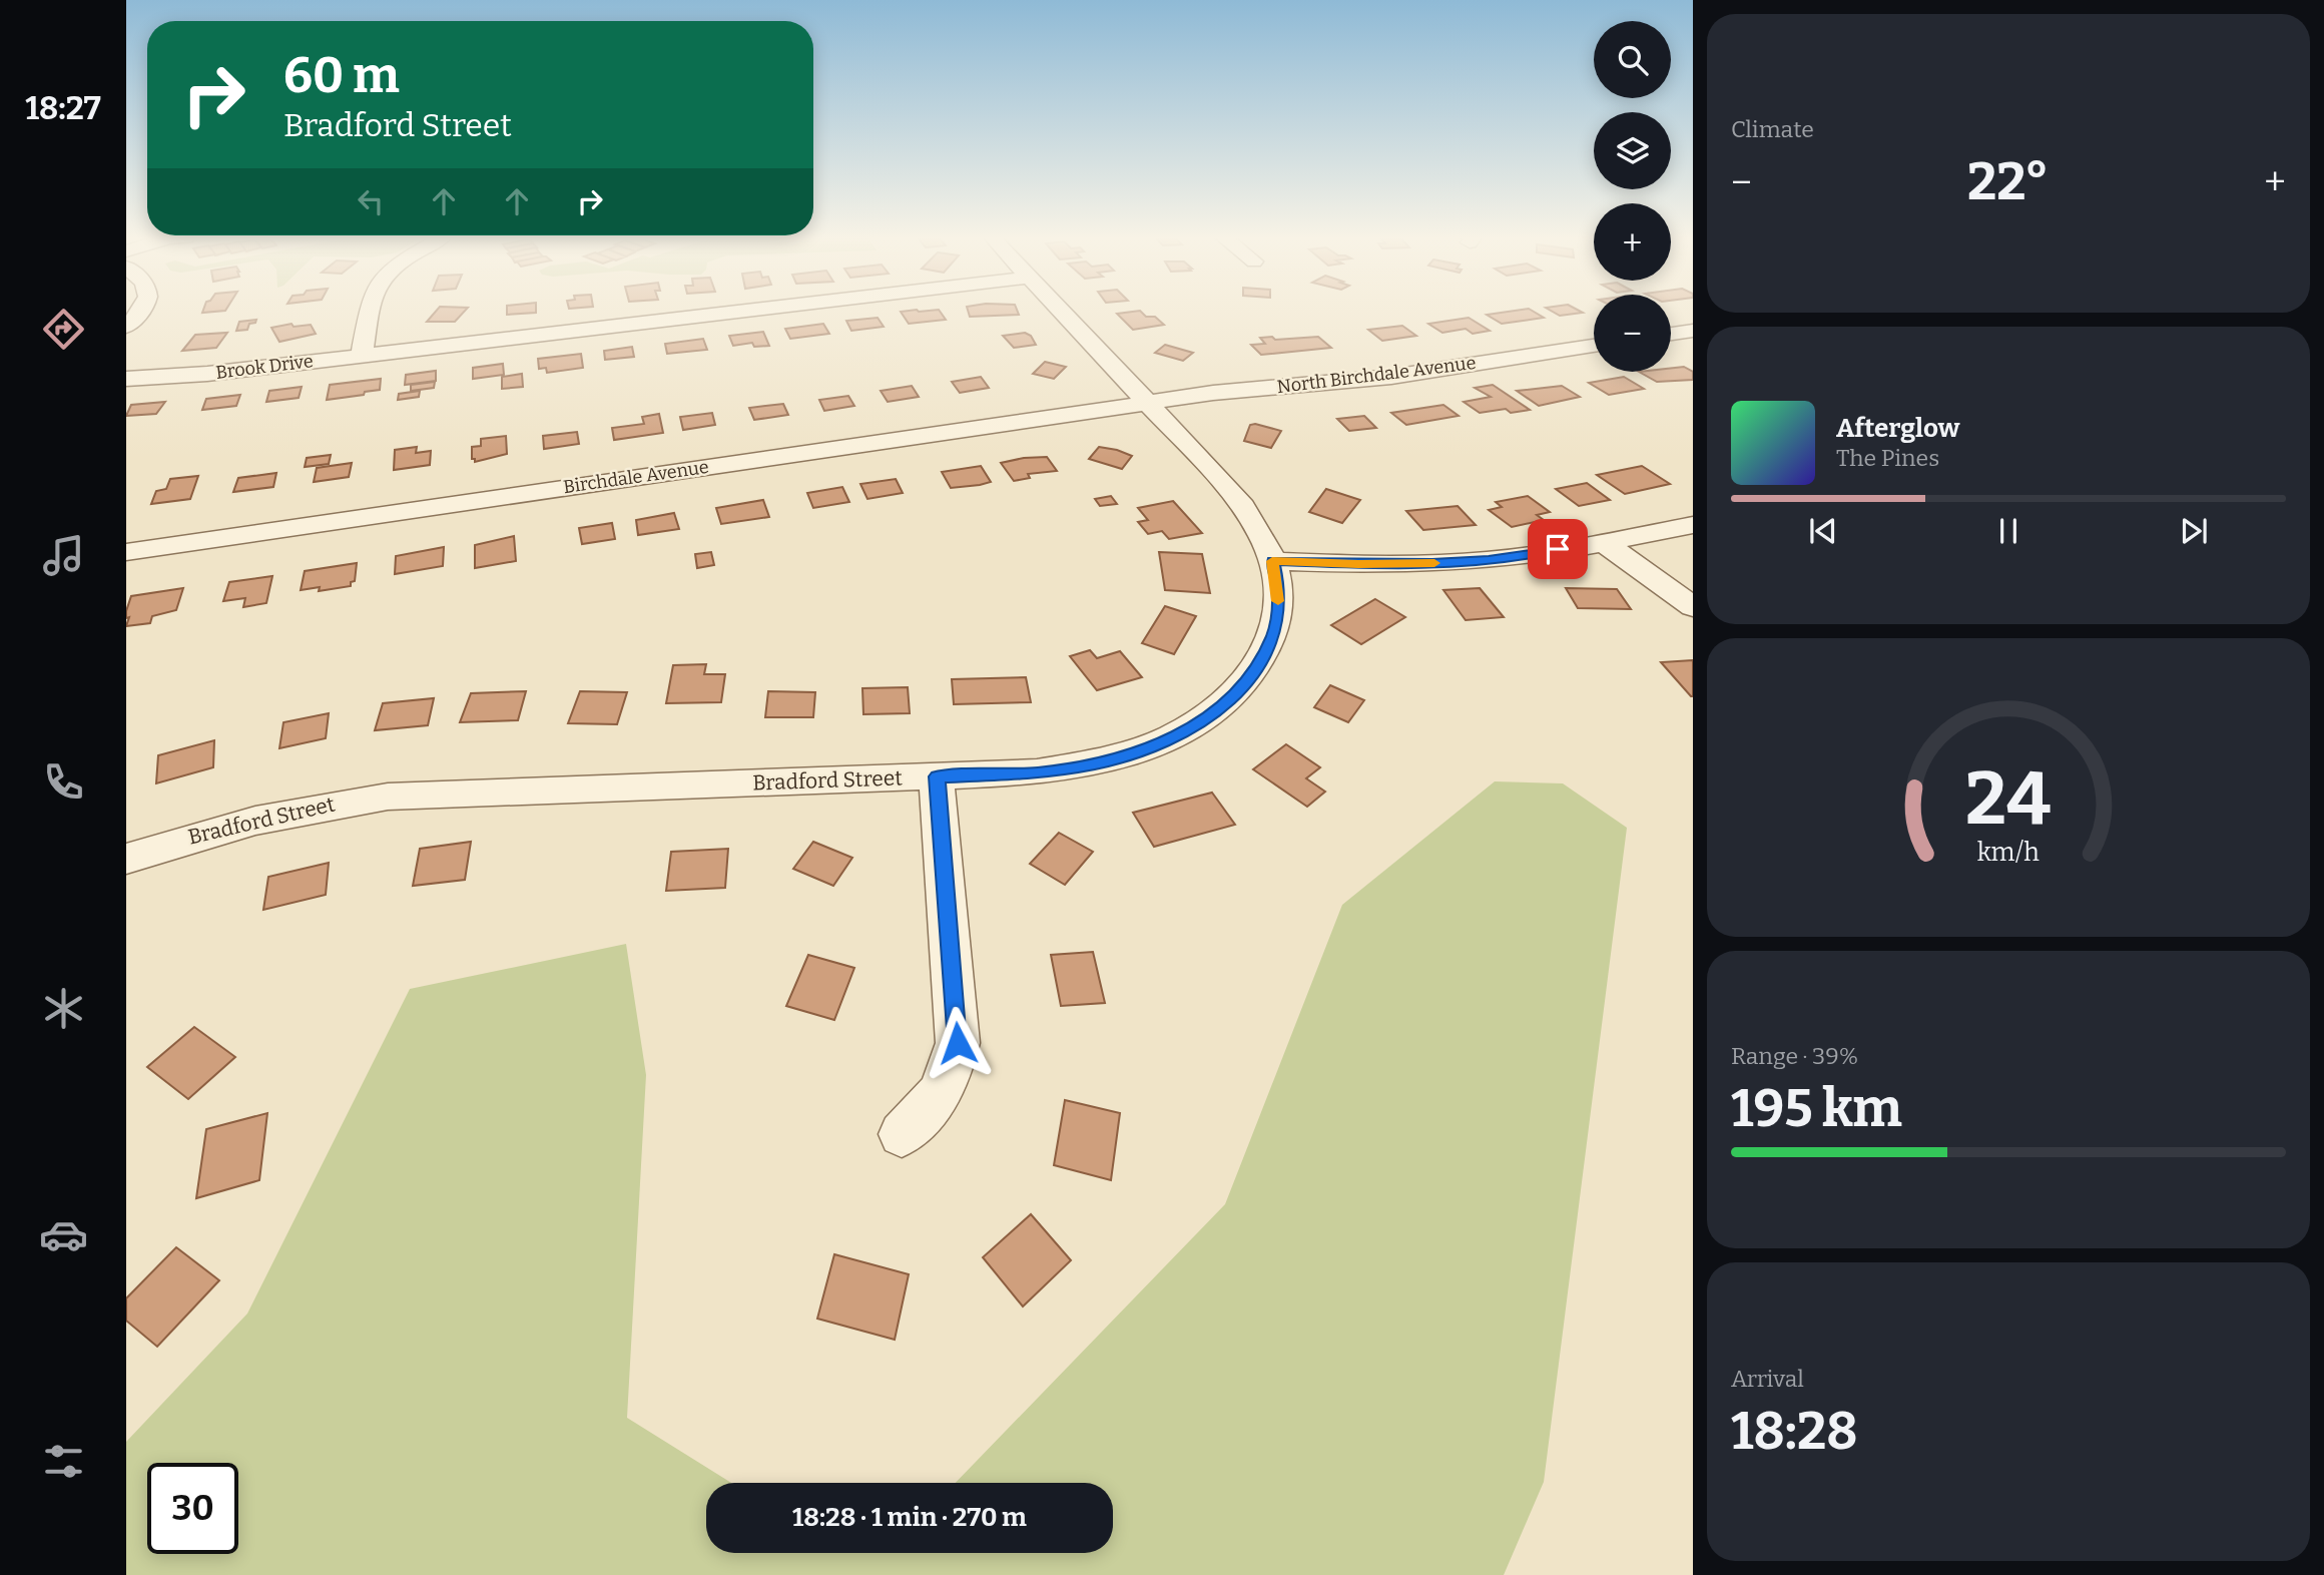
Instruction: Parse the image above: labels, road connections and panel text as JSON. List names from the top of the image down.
{
  "streets": {
    "street": [
      "Brook Drive",
      "North Birchdale Avenue",
      "Birchdale Avenue",
      "Bradford Street"
    ]
  },
  "crossings": [
    ["North Birchdale Avenue", "Birchdale Avenue"],
    ["North Birchdale Avenue", "Bradford Street"],
    ["Birchdale Avenue", "Bradford Street"]
  ],
  "page": {
    "tabs": "18:27",
    "tile": [
      "Climate",
      ["Range · 39%", "195 km"],
      ["Arrival", "18:28"]
    ],
    "map_buttons": ["+", "−"],
    "turn": ["60 m", "Bradford Street"],
    "heat": ["−", "22°", "+"],
    "song": ["Afterglow", "The Pines"],
    "limit": "30",
    "trip": "18:28 · 1 min · 270 m",
    "gauge": ["24", "km/h"]
  }
}
